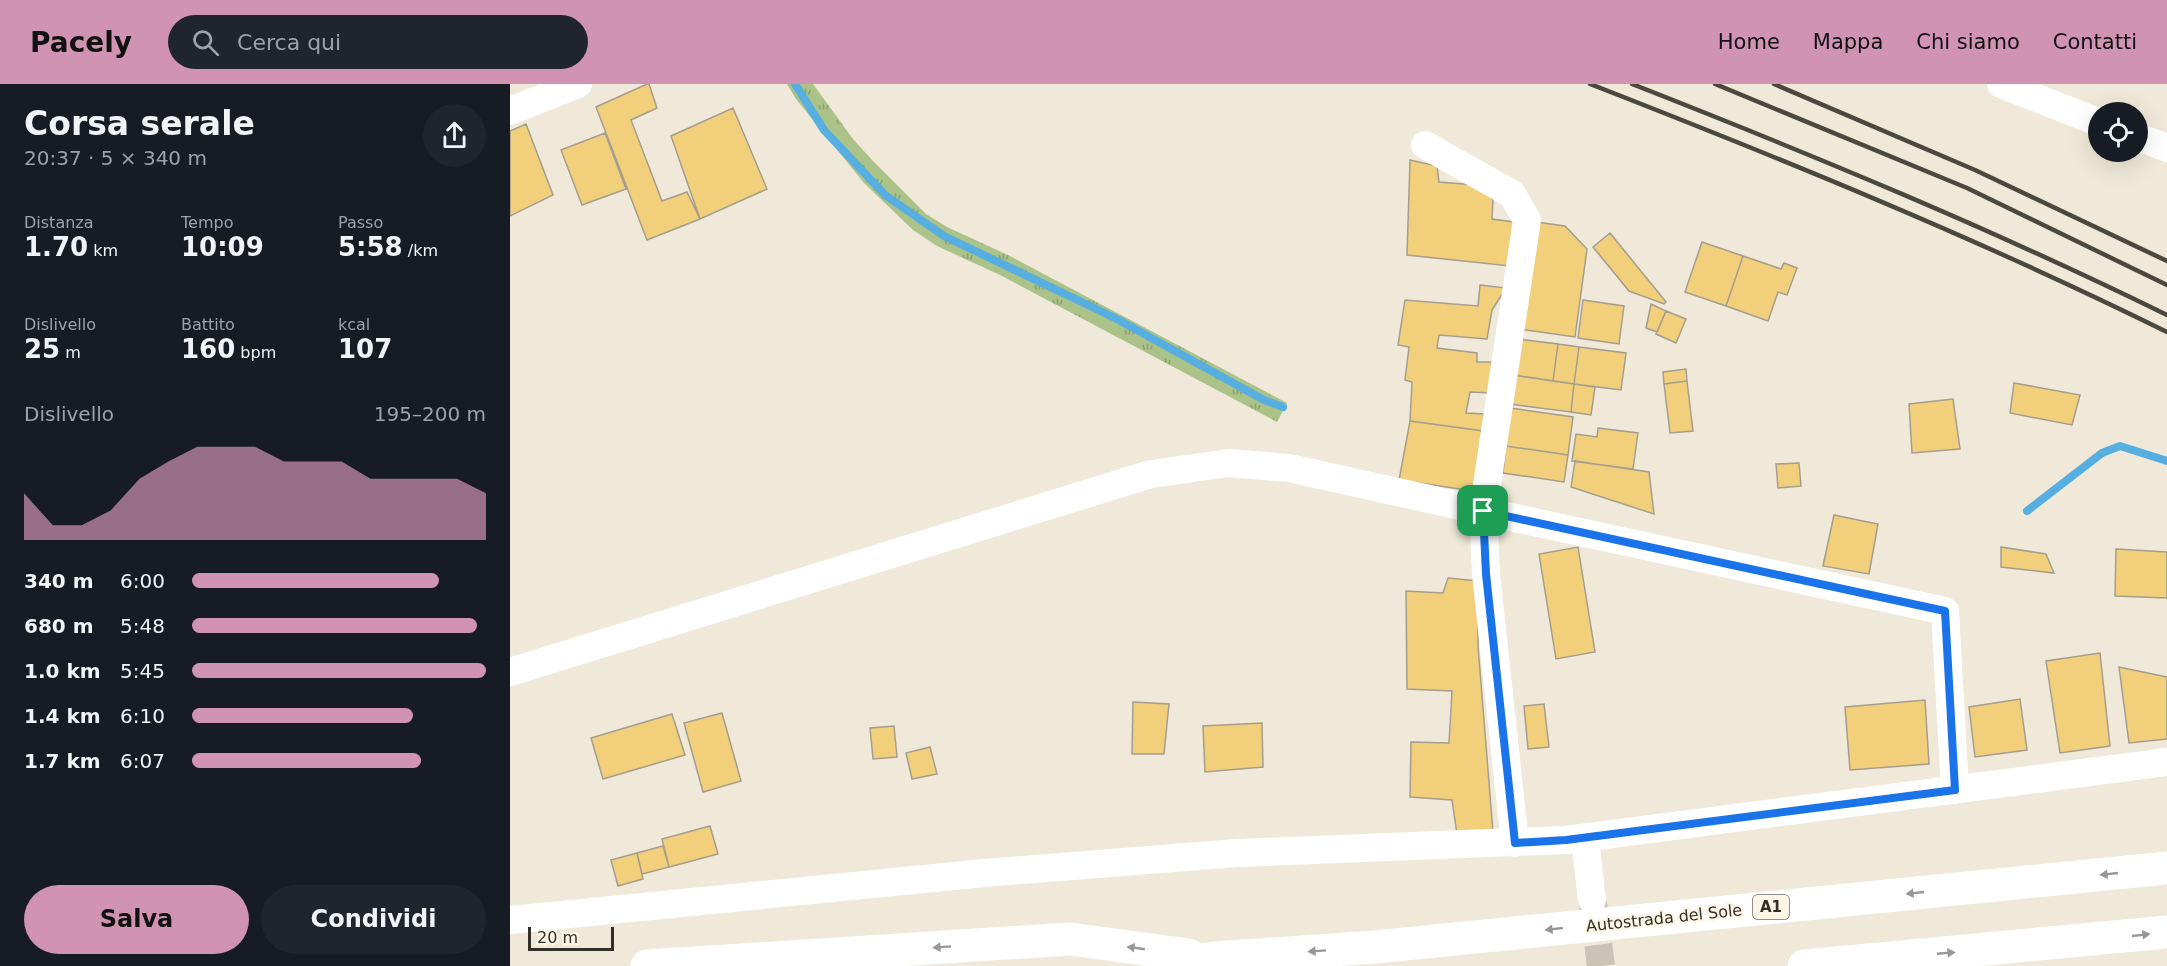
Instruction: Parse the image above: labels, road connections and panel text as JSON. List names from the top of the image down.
{
  "streets": {
    "highway": ["A1", "Autostrada del Sole"]
  },
  "scale_bar": "20 m",
  "page": {
    "header": "Pacely",
    "search": "Cerca qui",
    "nav": [
      "Home",
      "Mappa",
      "Chi siamo",
      "Contatti"
    ],
    "heading": ["Corsa serale", "20:37 · 5 × 340 m"],
    "stats": [
      ["Distanza", "1.70 km"],
      ["Tempo", "10:09"],
      ["Passo", "5:58 /km"],
      ["Dislivello", "25 m"],
      ["Battito", "160 bpm"],
      ["kcal", "107"]
    ],
    "chart": ["Dislivello", "195–200 m"],
    "list": [
      {
        "name": "340 m",
        "note": "6:00"
      },
      {
        "name": "680 m",
        "note": "5:48"
      },
      {
        "name": "1.0 km",
        "note": "5:45"
      },
      {
        "name": "1.4 km",
        "note": "6:10"
      },
      {
        "name": "1.7 km",
        "note": "6:07"
      }
    ],
    "buttons": ["Salva", "Condividi"],
    "scale": "20 m"
  }
}
